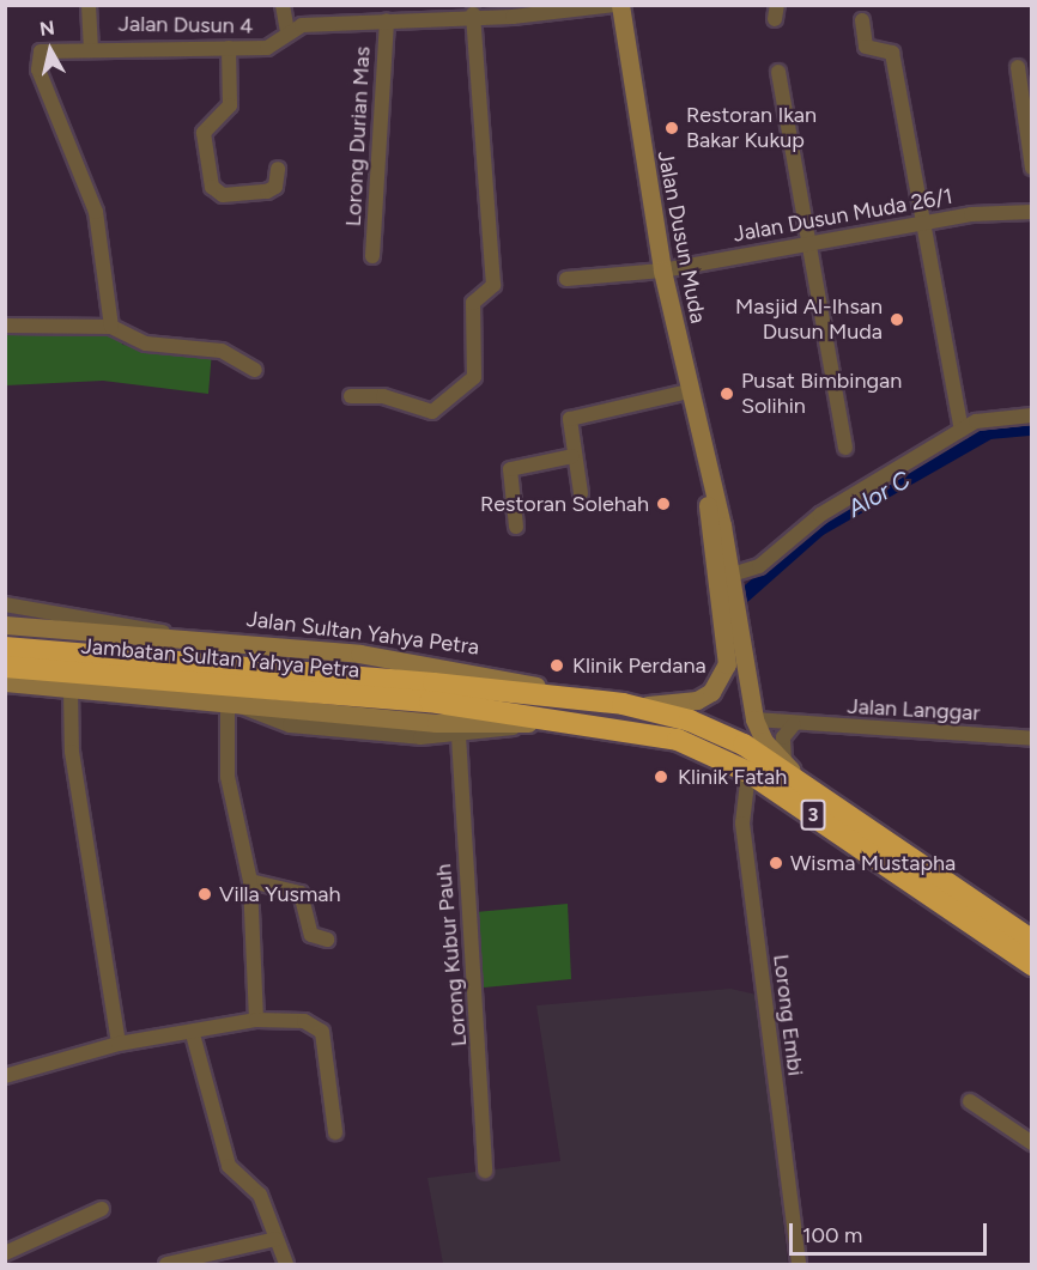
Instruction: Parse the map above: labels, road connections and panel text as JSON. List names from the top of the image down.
{
  "streets": {
    "highway": ["Jalan Sultan Yahya Petra", "Jambatan Sultan Yahya Petra", "3"],
    "main road": ["Jalan Dusun Muda"],
    "street": [
      "Jalan Dusun 4",
      "Lorong Durian Mas",
      "Jalan Dusun Muda 26/1",
      "Jalan Langgar",
      "Lorong Kubur Pauh",
      "Lorong Embi"
    ]
  },
  "crossings": [
    ["Jalan Dusun 4", "Lorong Durian Mas"],
    ["Jalan Dusun Muda 26/1", "Jalan Dusun Muda"],
    ["Jalan Dusun Muda", "Jalan Sultan Yahya Petra"],
    ["Jalan Dusun Muda", "Jalan Langgar"],
    ["3", "Lorong Embi"]
  ],
  "water": ["Alor C"],
  "places": [
    "Restoran Ikan Bakar Kukup",
    "Masjid Al-Ihsan Dusun Muda",
    "Pusat Bimbingan Solihin",
    "Restoran Solehah",
    "Klinik Perdana",
    "Klinik Fatah",
    "Wisma Mustapha",
    "Villa Yusmah"
  ],
  "scale_bar": "100 m",
  "north": "top"
}
